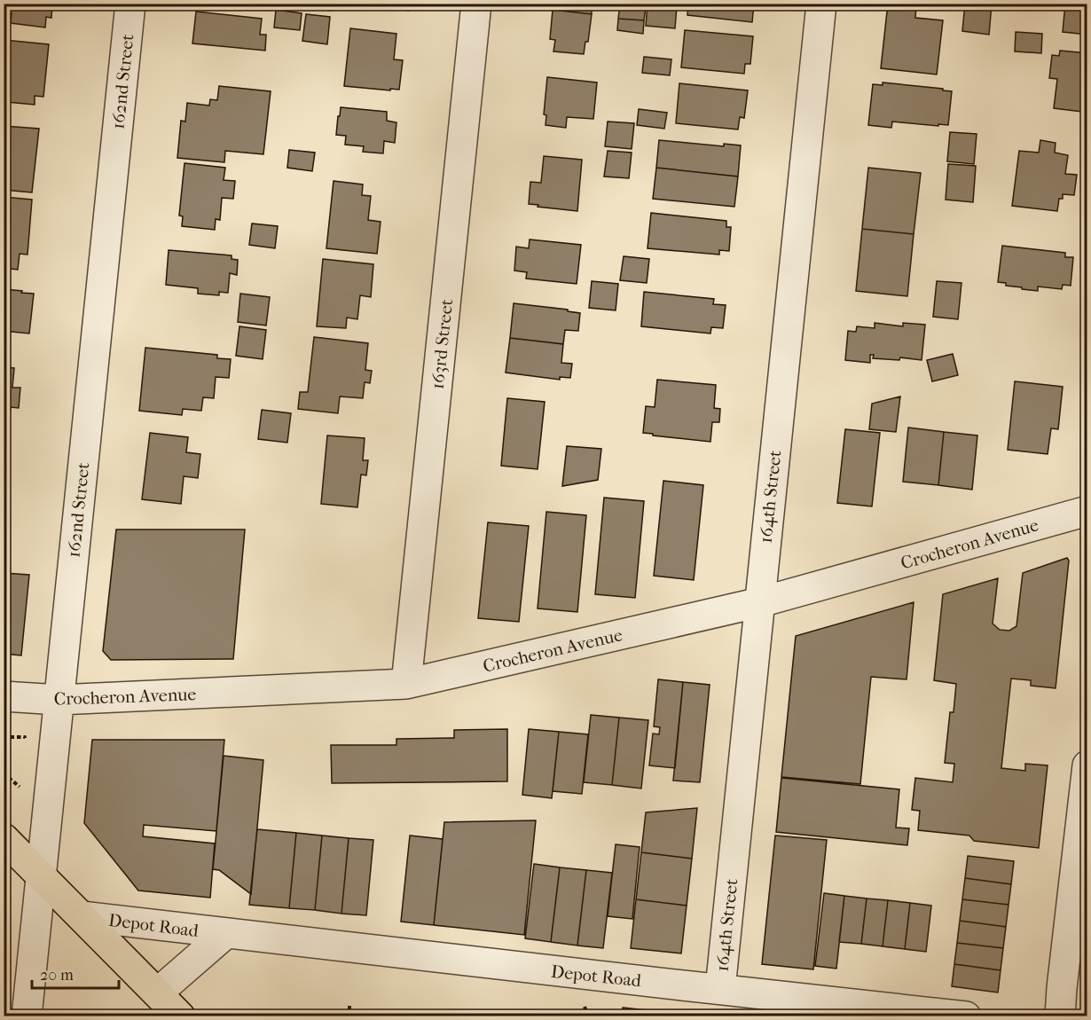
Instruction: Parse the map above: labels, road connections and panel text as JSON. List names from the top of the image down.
{
  "streets": {
    "street": [
      "162nd Street",
      "163rd Street",
      "164th Street",
      "Crocheron Avenue",
      "Depot Road"
    ]
  },
  "crossings": [
    ["162nd Street", "Crocheron Avenue"],
    ["163rd Street", "Crocheron Avenue"],
    ["164th Street", "Crocheron Avenue"],
    ["164th Street", "Depot Road"]
  ],
  "scale_bar": "20 m"
}
